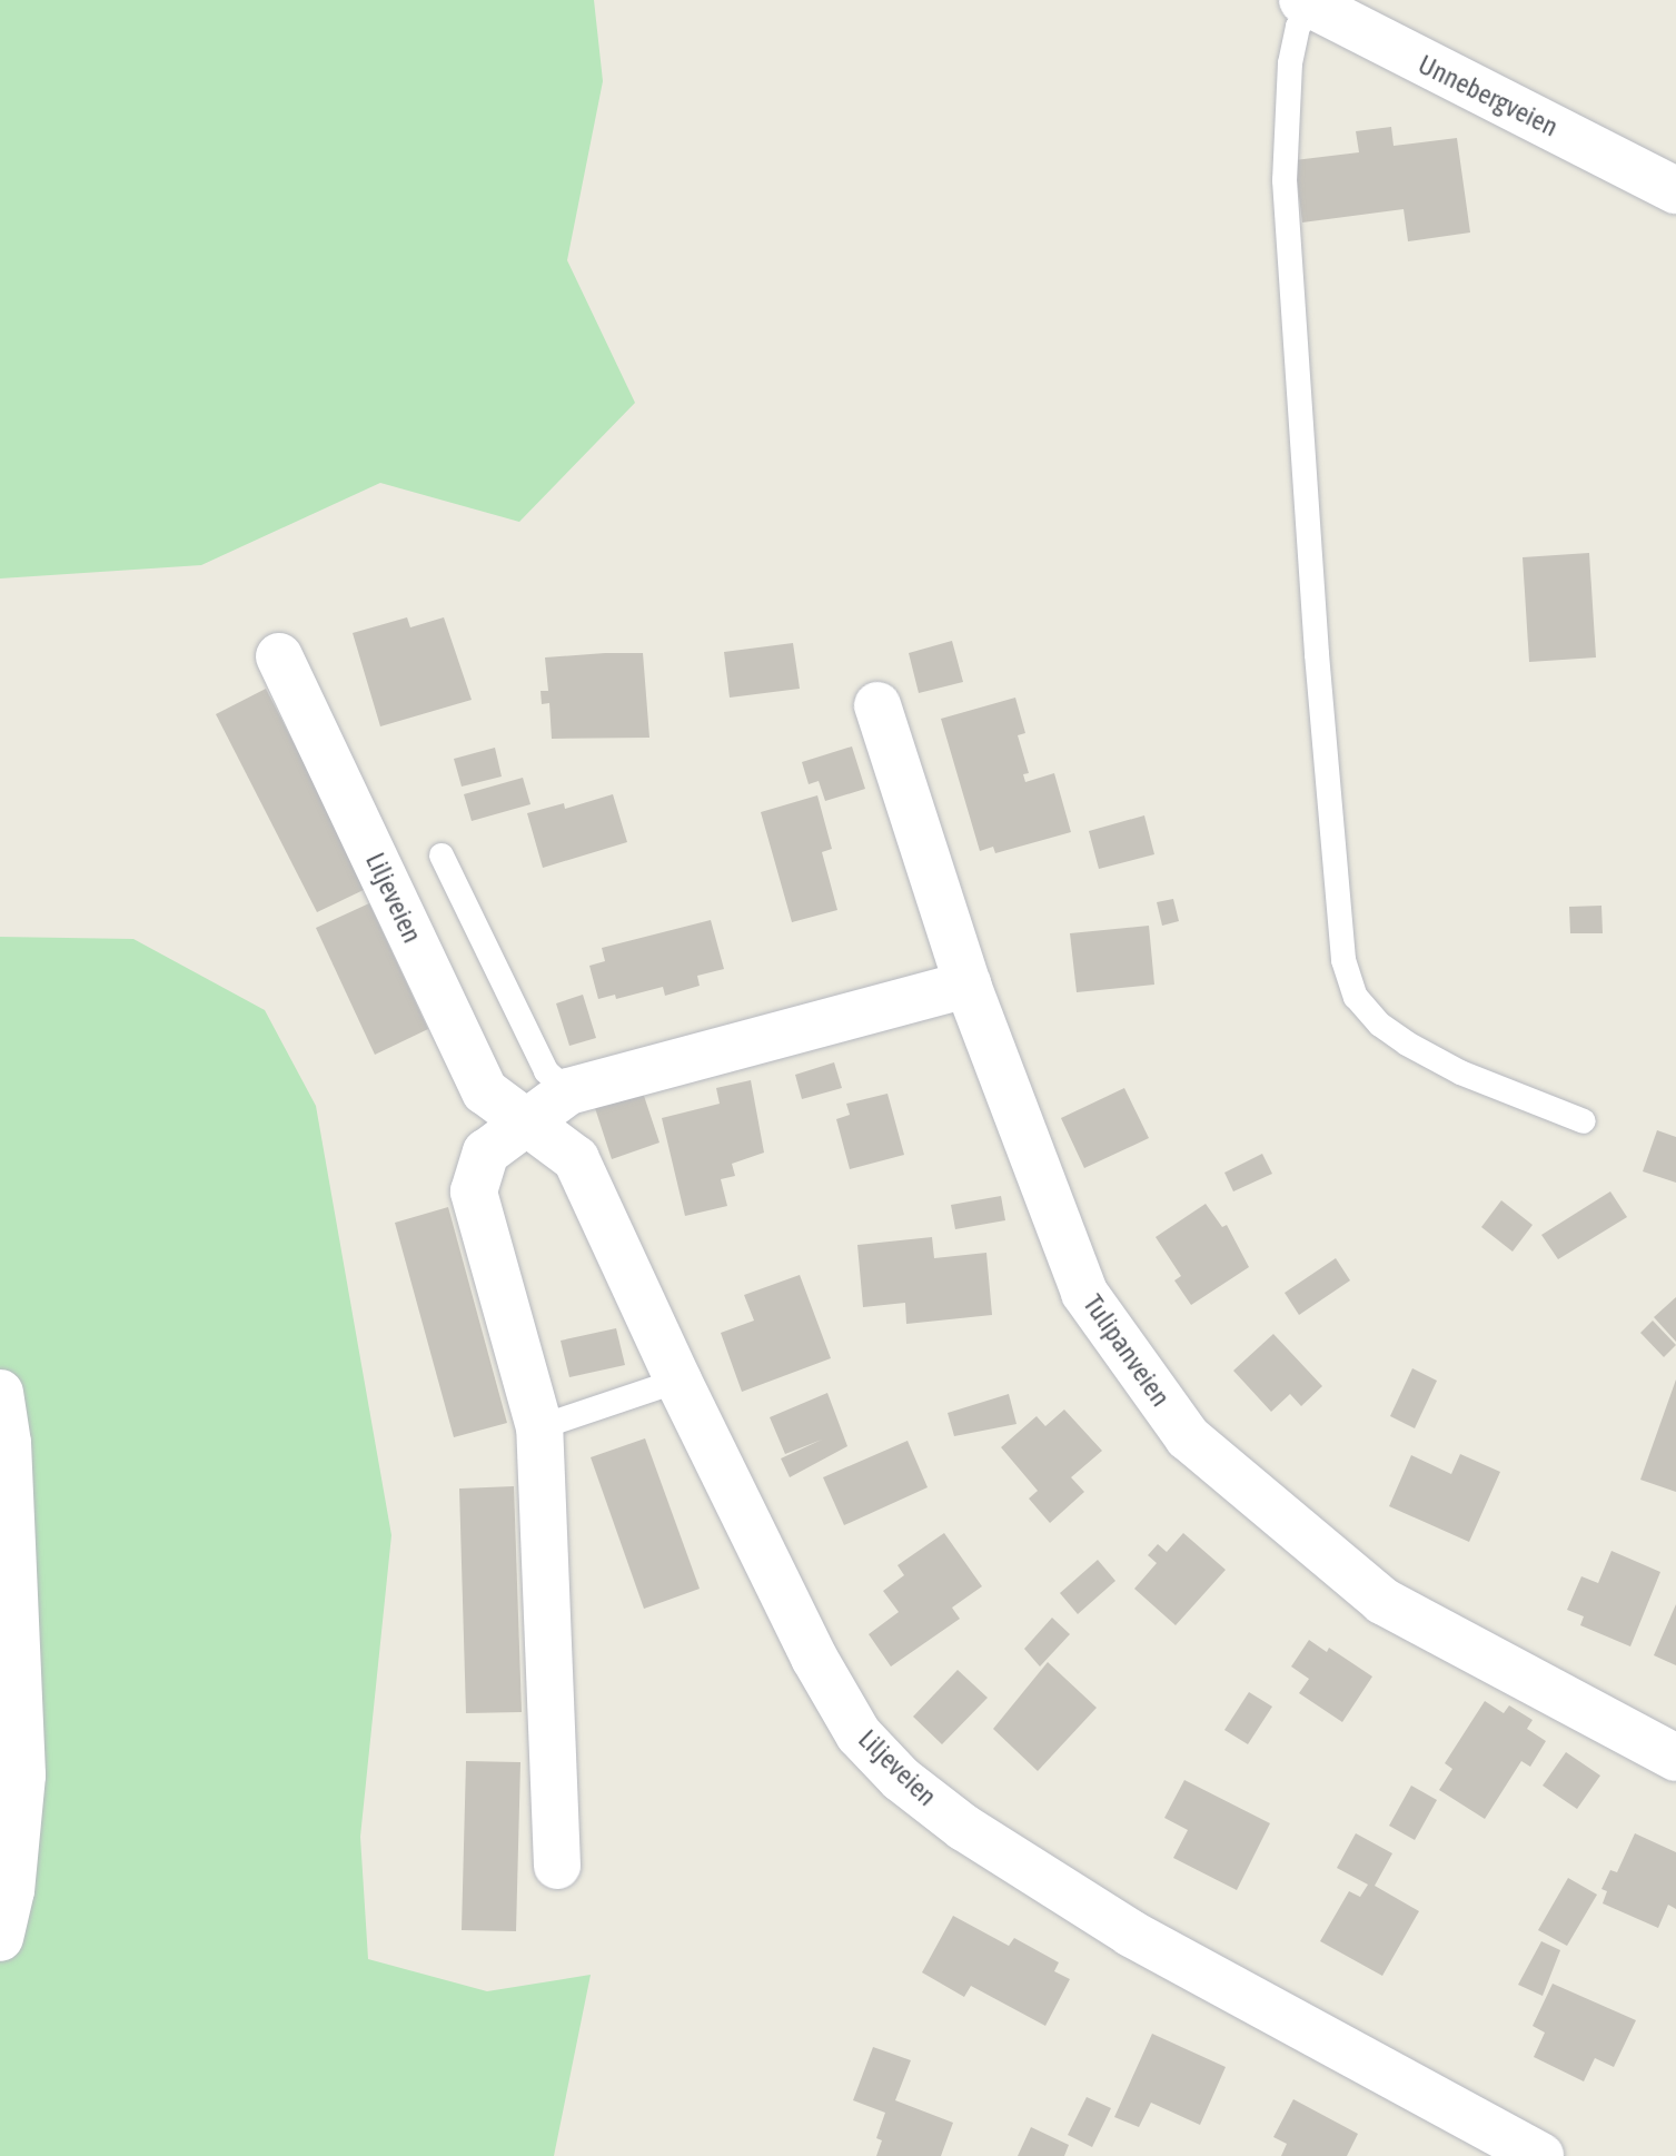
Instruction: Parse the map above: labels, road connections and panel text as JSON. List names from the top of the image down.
{
  "streets": {
    "street": ["Unnebergveien", "Liljeveien", "Tulipanveien"]
  }
}
